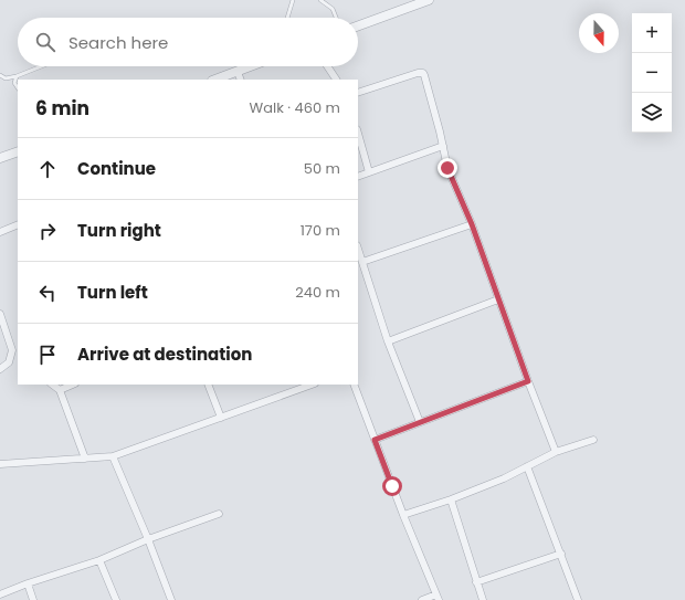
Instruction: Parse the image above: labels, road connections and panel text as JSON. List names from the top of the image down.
{
  "north": "bottom",
  "page": {
    "map_buttons": ["+", "−"],
    "search": "Search here",
    "heading": ["6 min", "Walk · 460 m"],
    "list": [
      ["Continue", "50 m"],
      ["Turn right", "170 m"],
      ["Turn left", "240 m"],
      "Arrive at destination"
    ]
  }
}
